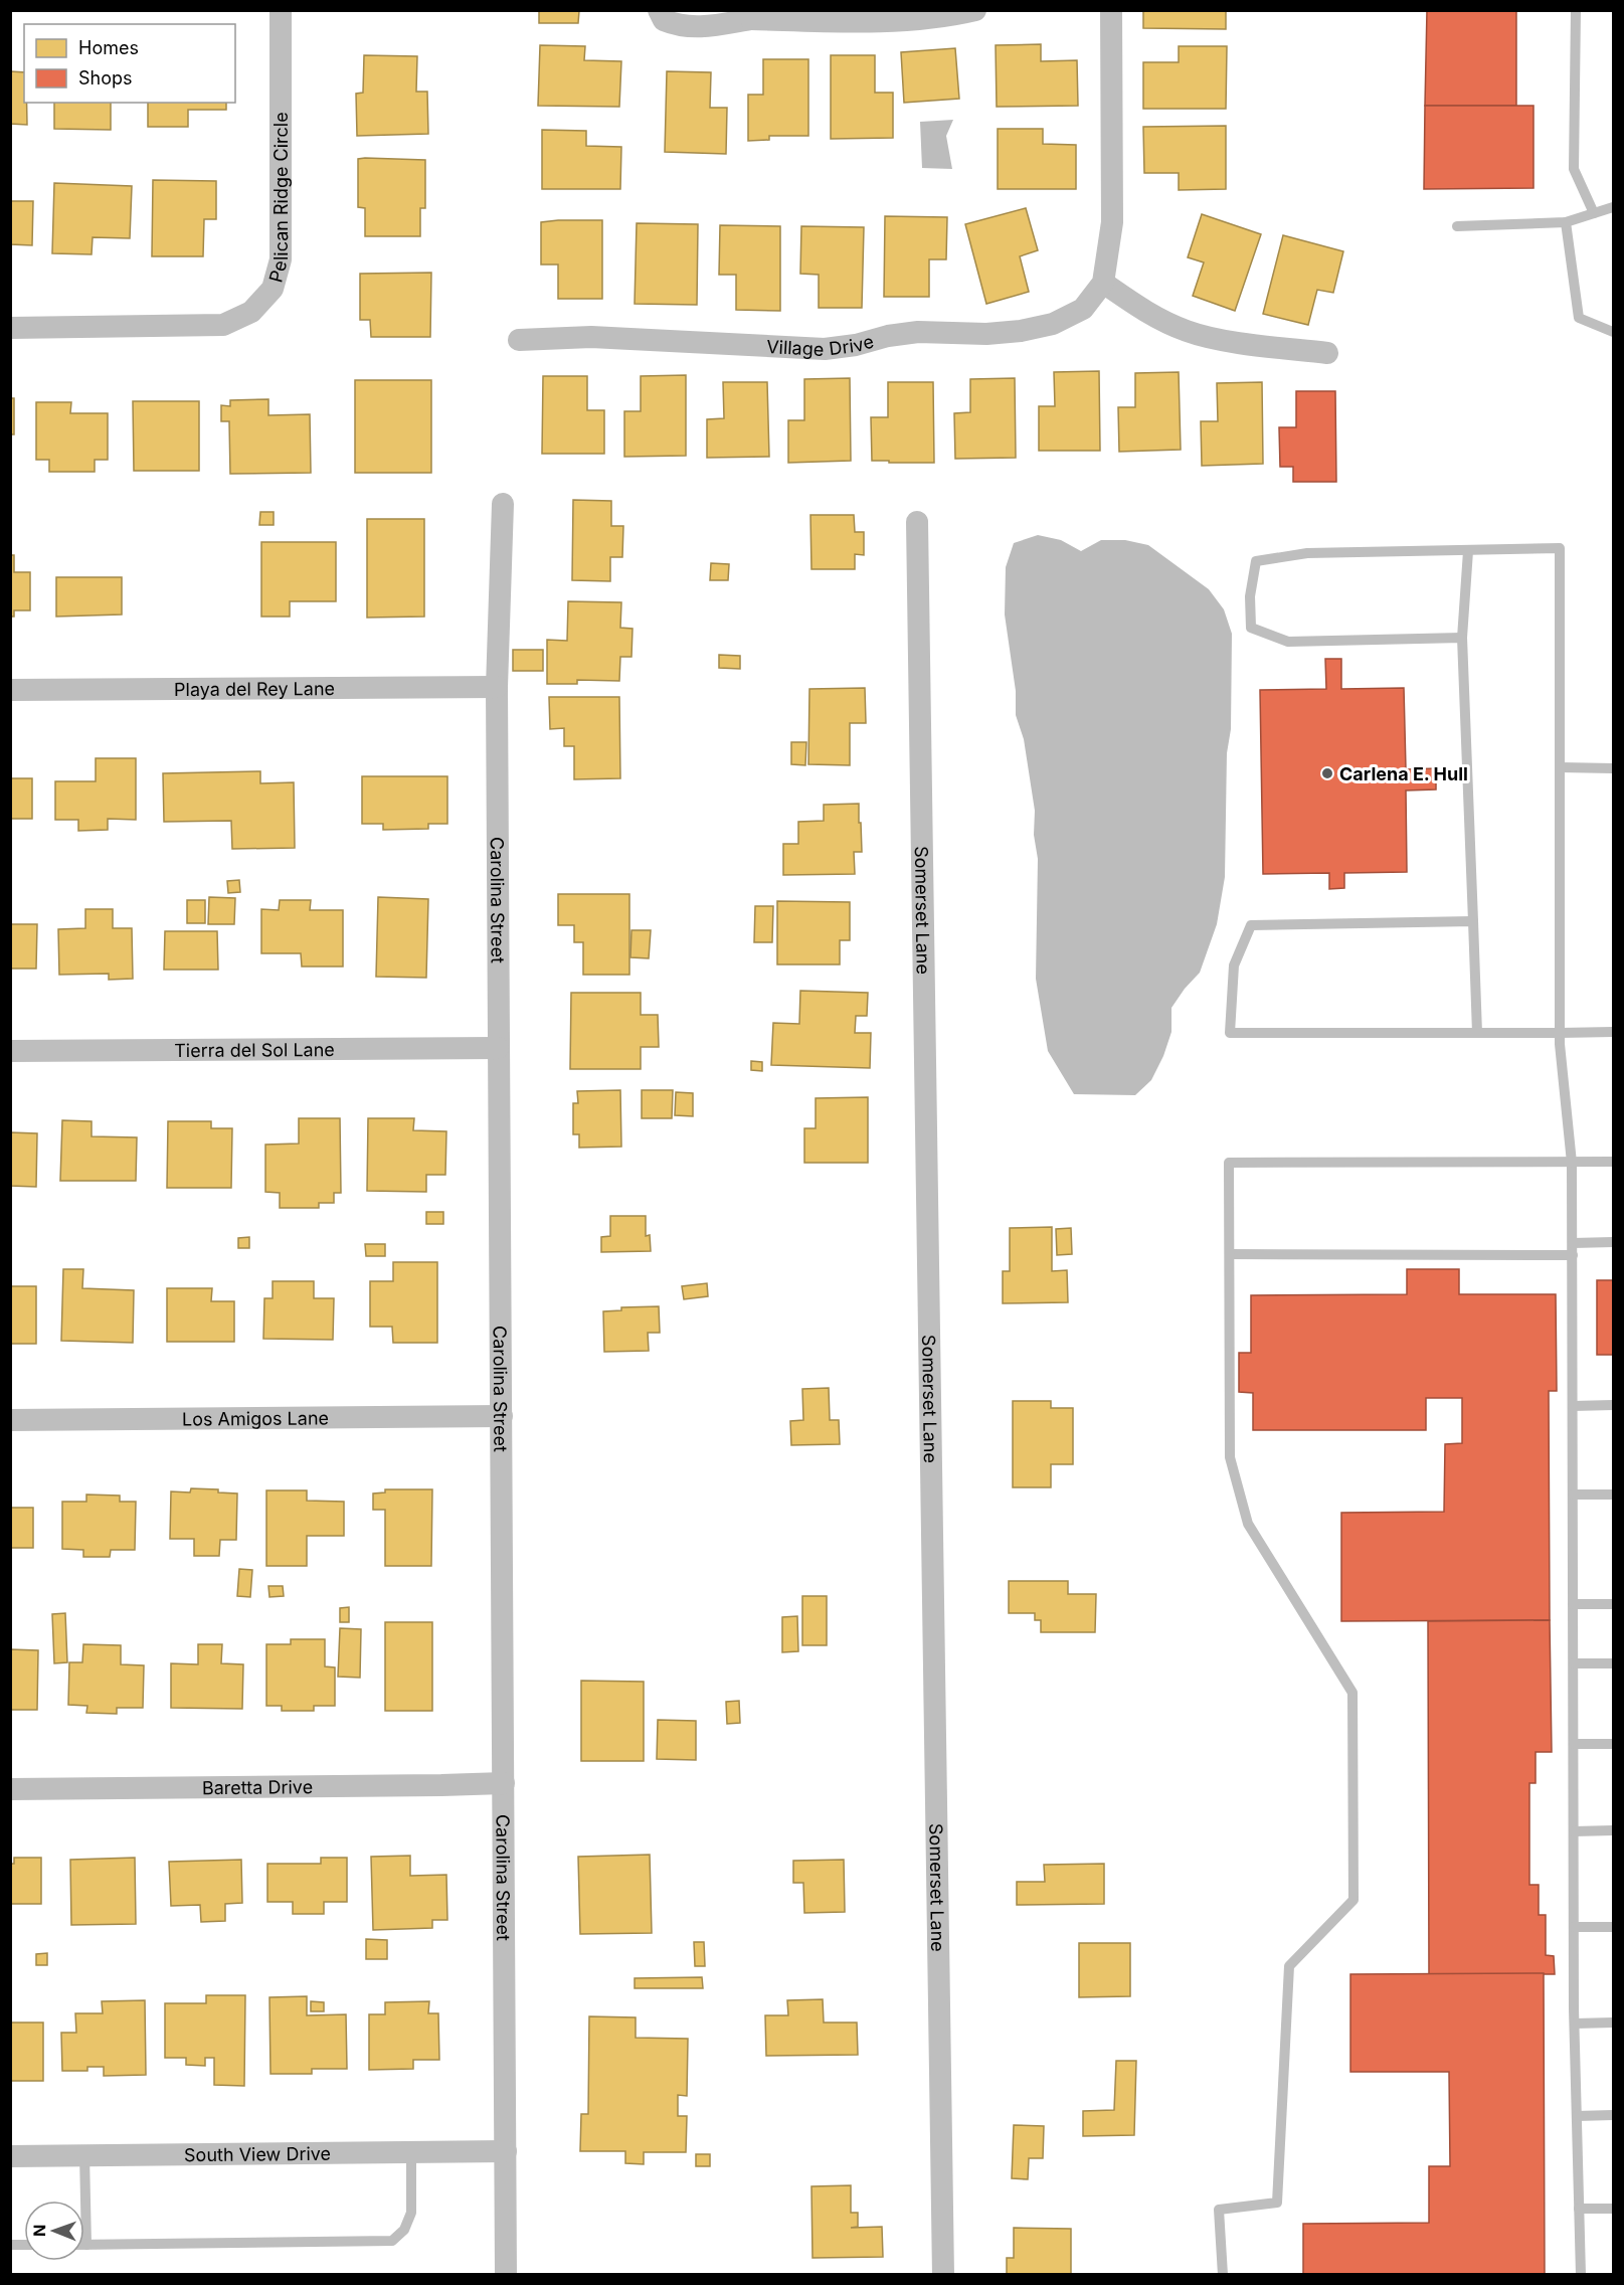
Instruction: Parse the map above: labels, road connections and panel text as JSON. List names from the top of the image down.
{
  "streets": {
    "street": [
      "Pelican Ridge Circle",
      "Village Drive",
      "Playa del Rey Lane",
      "Carolina Street",
      "Somerset Lane",
      "Tierra del Sol Lane",
      "Los Amigos Lane",
      "Baretta Drive",
      "South View Drive"
    ]
  },
  "crossings": [
    ["Playa del Rey Lane", "Carolina Street"],
    ["Carolina Street", "Tierra del Sol Lane"],
    ["Carolina Street", "Los Amigos Lane"],
    ["Carolina Street", "Baretta Drive"],
    ["Carolina Street", "South View Drive"]
  ],
  "places": ["Carlena E. Hull"],
  "legend": ["Homes", "Shops"],
  "north": "left"
}
